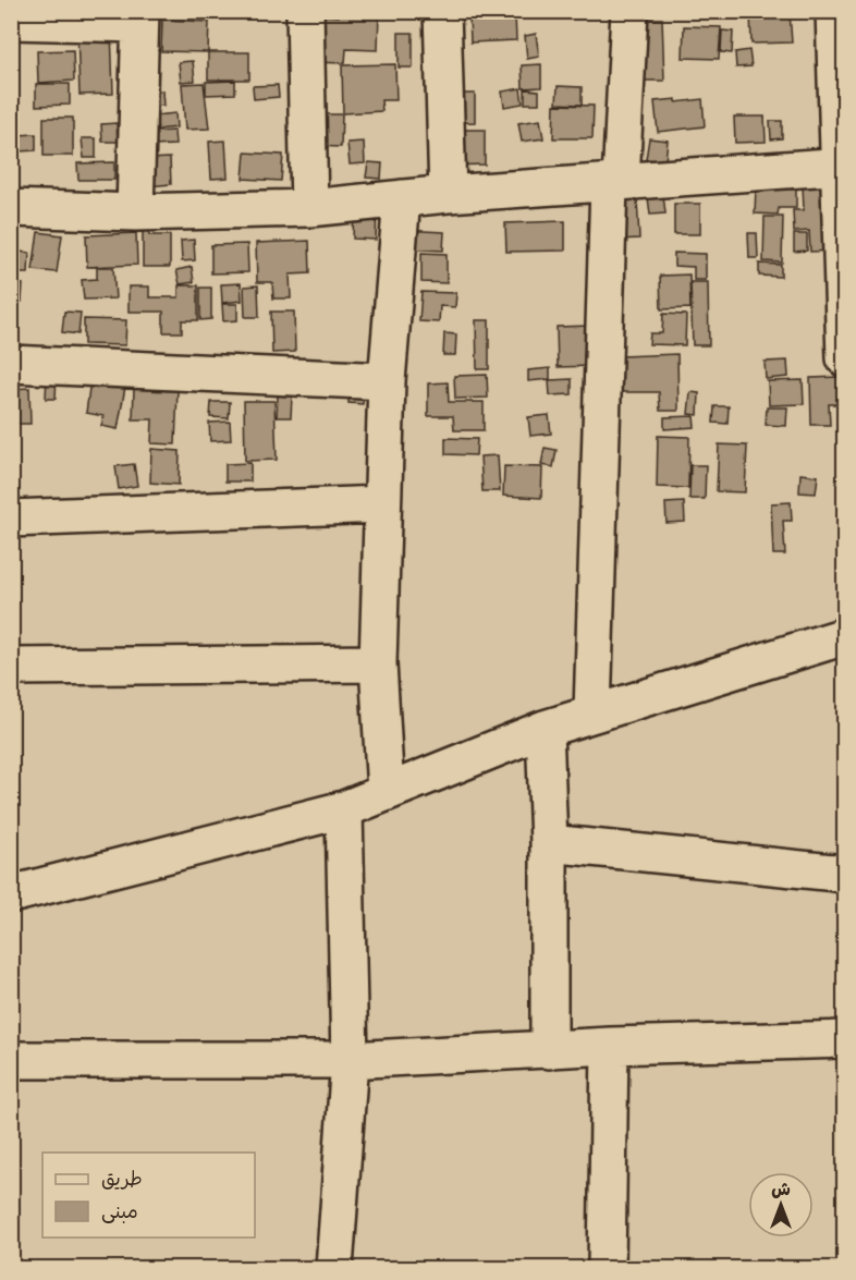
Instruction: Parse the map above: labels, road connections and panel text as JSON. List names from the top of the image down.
{
  "legend": ["طريق", "مبنى"],
  "north": "top"
}
